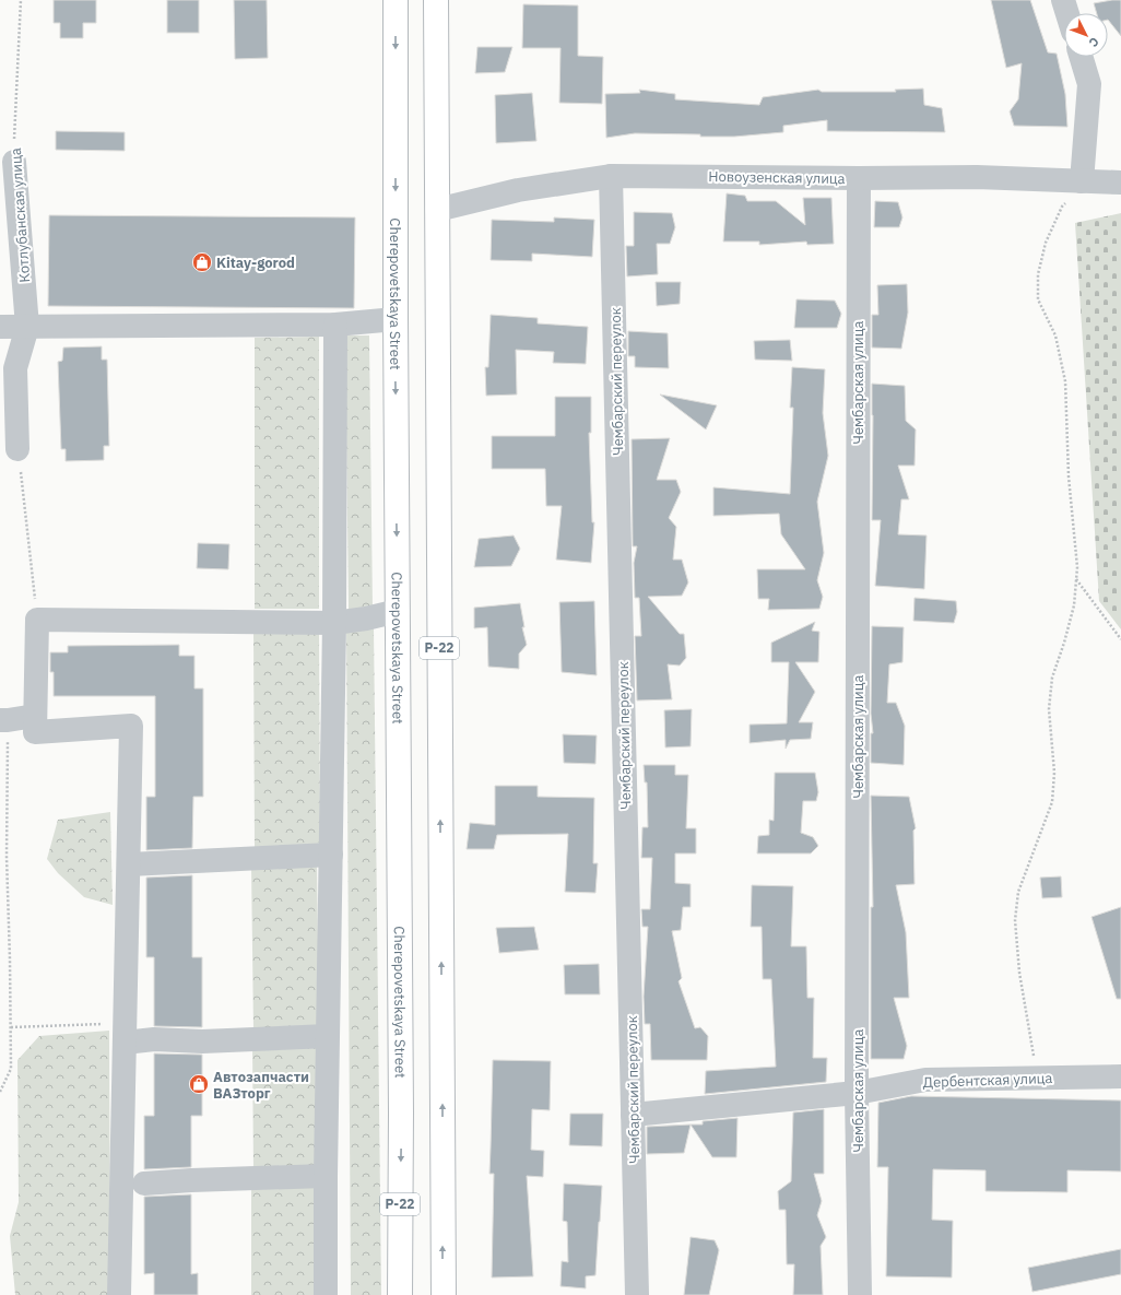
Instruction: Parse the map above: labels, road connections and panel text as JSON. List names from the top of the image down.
{
  "streets": {
    "highway": ["Cherepovetskaya Street", "Р-22"],
    "street": [
      "Новоузенская улица",
      "Котлубанская улица",
      "Чембарский переулок",
      "Чембарская улица",
      "Дербентская улица"
    ]
  },
  "crossings": [
    ["Новоузенская улица", "Чембарский переулок"],
    ["Новоузенская улица", "Чембарская улица"],
    ["Новоузенская улица", "Р-22"],
    ["Чембарский переулок", "Дербентская улица"],
    ["Чембарская улица", "Дербентская улица"]
  ],
  "places": {
    "shop": ["Kitay-gorod", "Автозапчасти ВАЗторг"]
  },
  "north": "bottom right"
}
